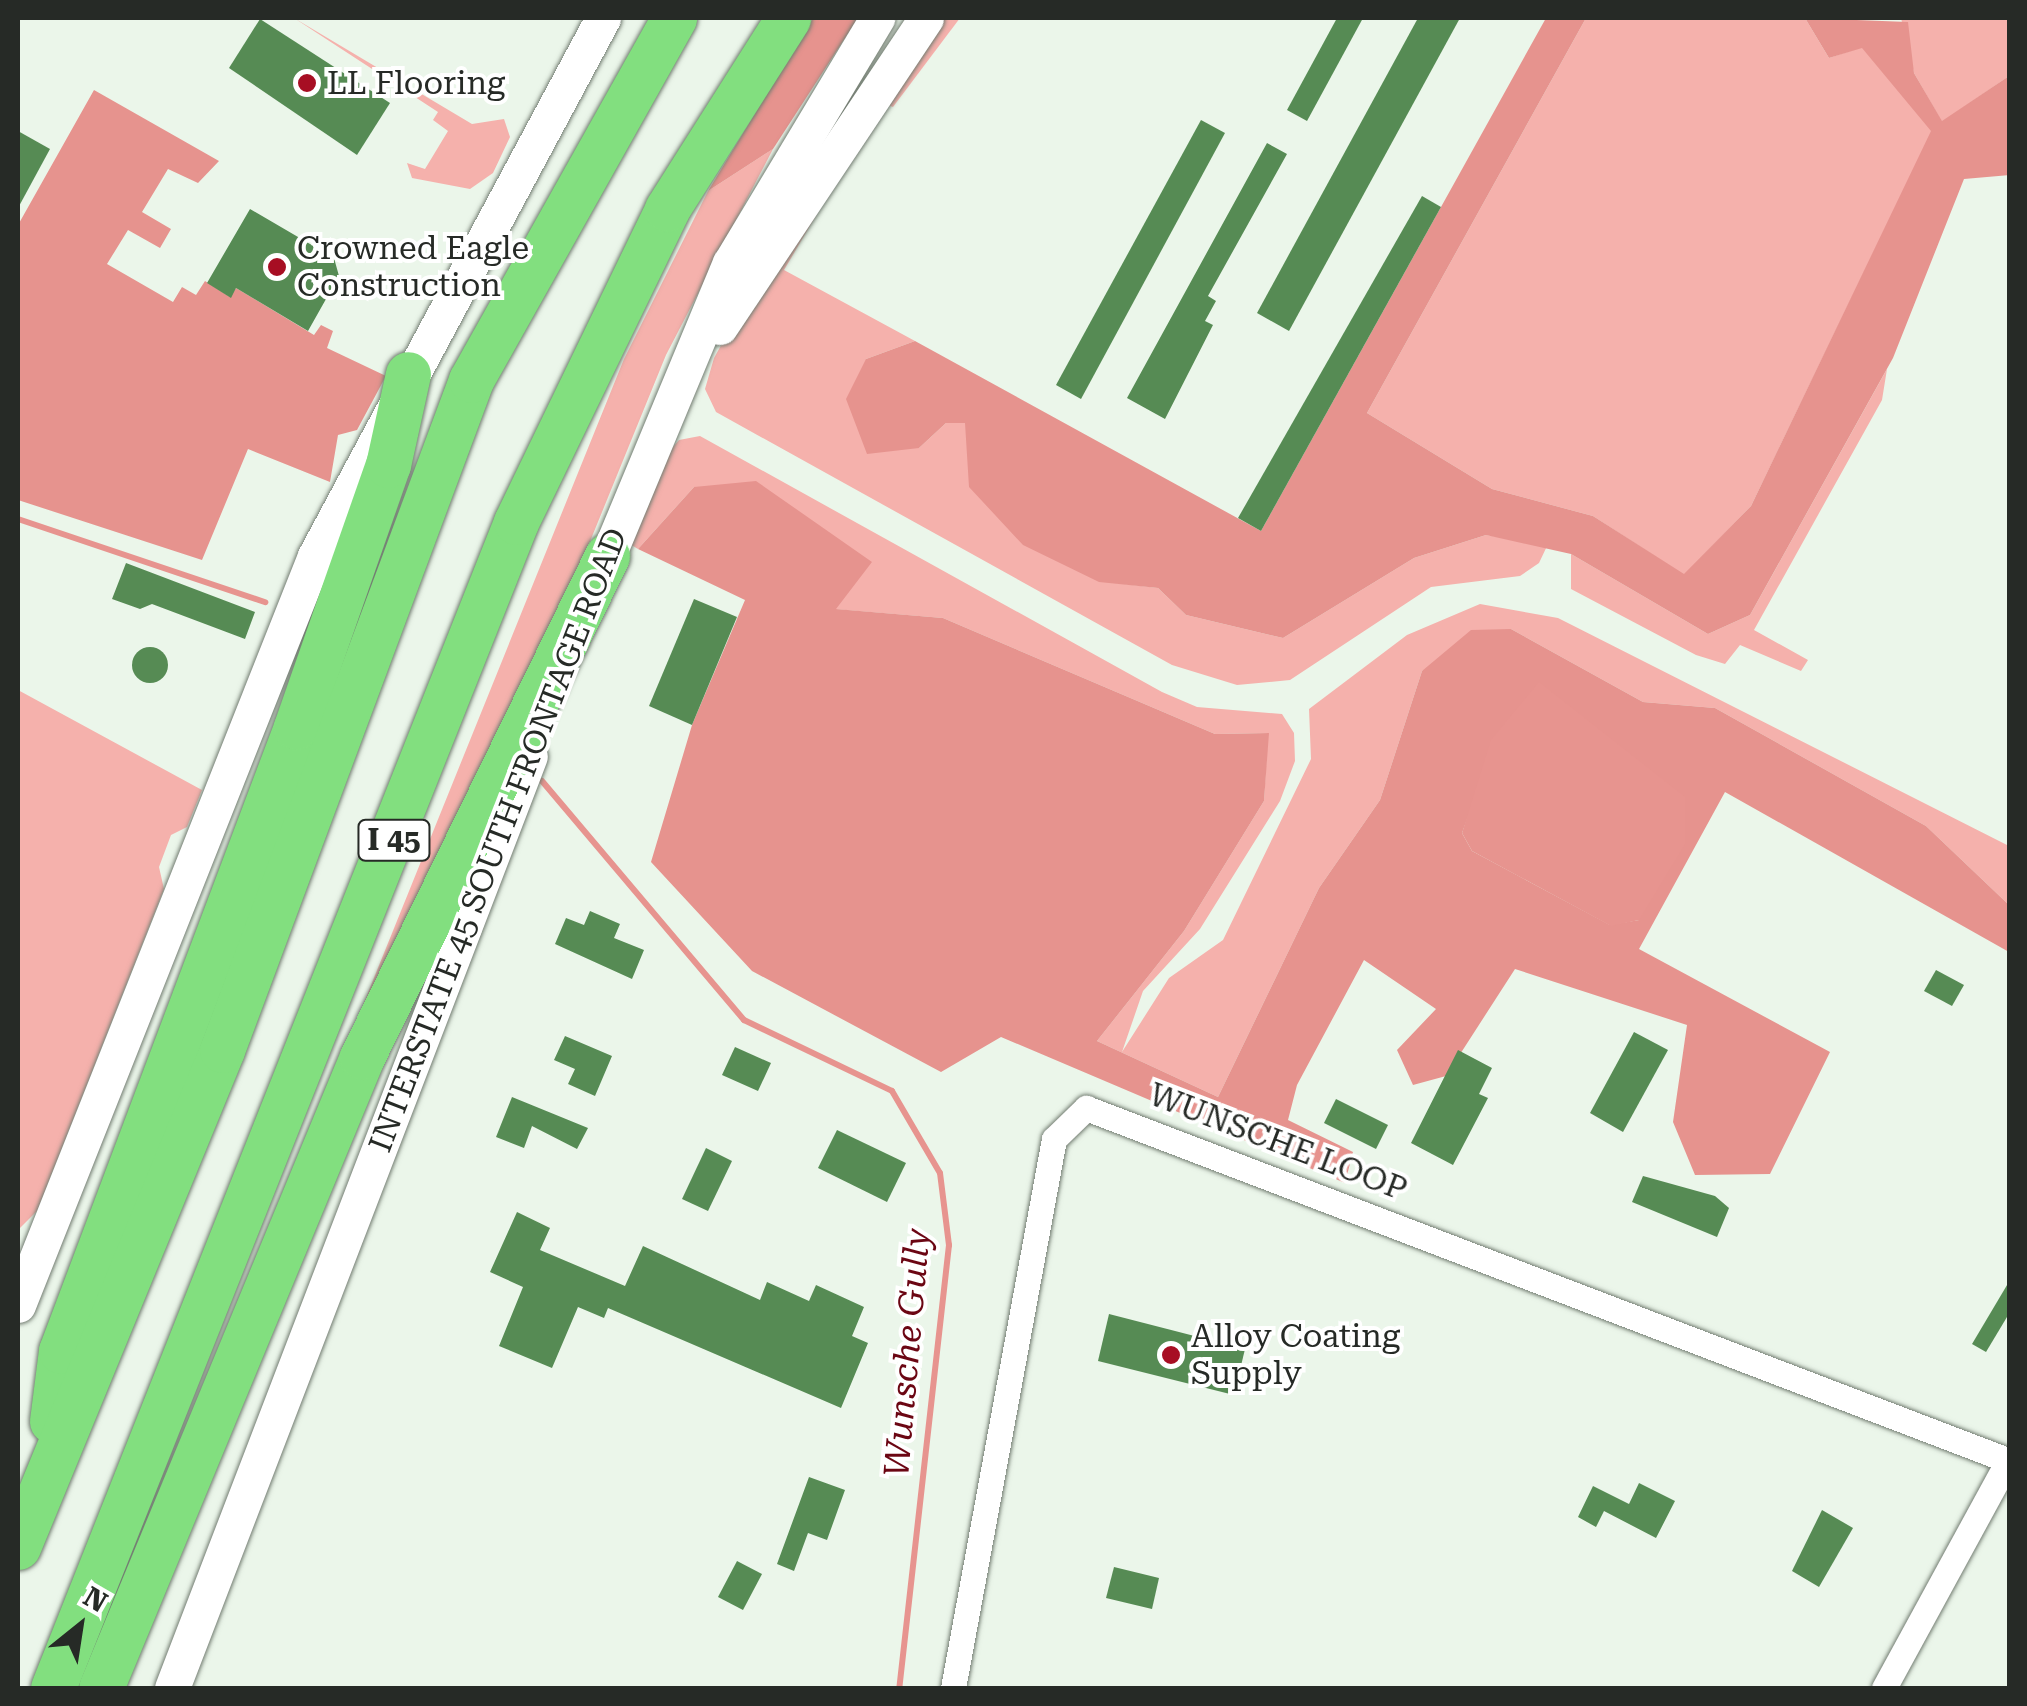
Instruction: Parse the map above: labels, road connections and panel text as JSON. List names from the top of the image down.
{
  "streets": {
    "highway": ["I 45"],
    "main road": ["INTERSTATE 45 SOUTH FRONTAGE ROAD"],
    "street": ["WUNSCHE LOOP"]
  },
  "water": ["Wunsche Gully"],
  "places": ["LL Flooring", "Crowned Eagle Construction", "Alloy Coating Supply"],
  "north": "top right"
}
